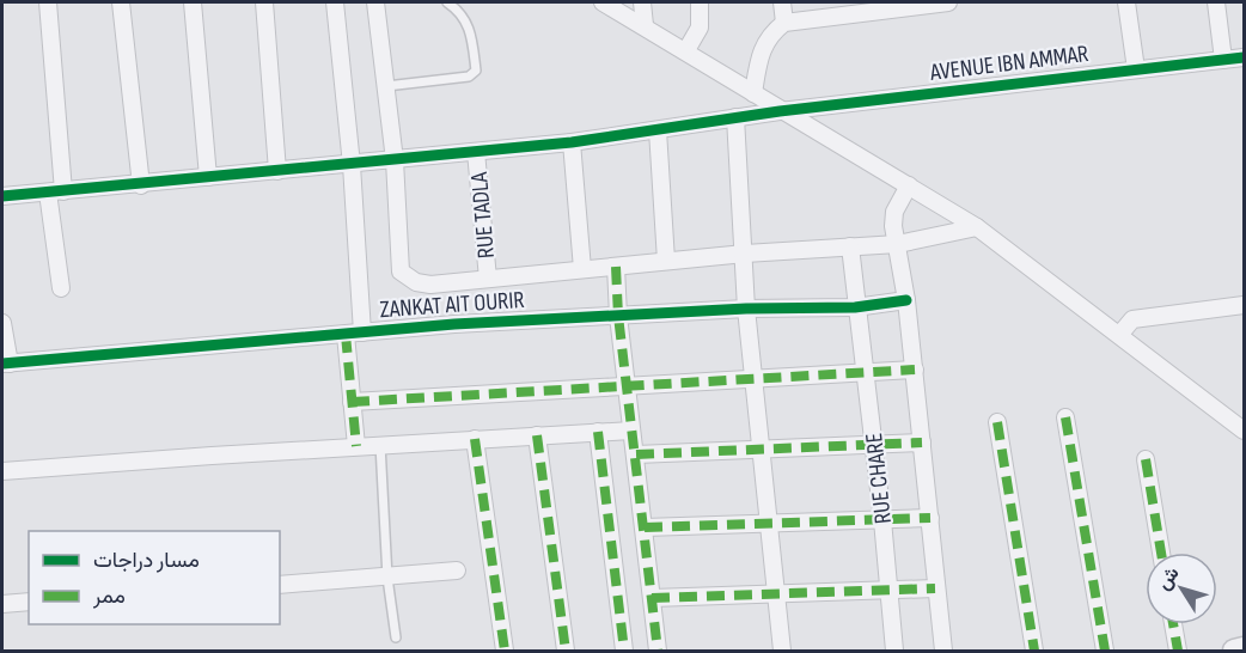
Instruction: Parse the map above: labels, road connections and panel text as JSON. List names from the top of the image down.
{
  "streets": {
    "street": [
      "AVENUE IBN AMMAR",
      "RUE TADLA",
      "ZANKAT AIT OURIR",
      "RUE CHARE"
    ]
  },
  "crossings": [
    ["AVENUE IBN AMMAR", "RUE TADLA"],
    ["ZANKAT AIT OURIR", "RUE CHARE"]
  ],
  "legend": ["مسار دراجات", "ممر"],
  "north": "top left"
}
